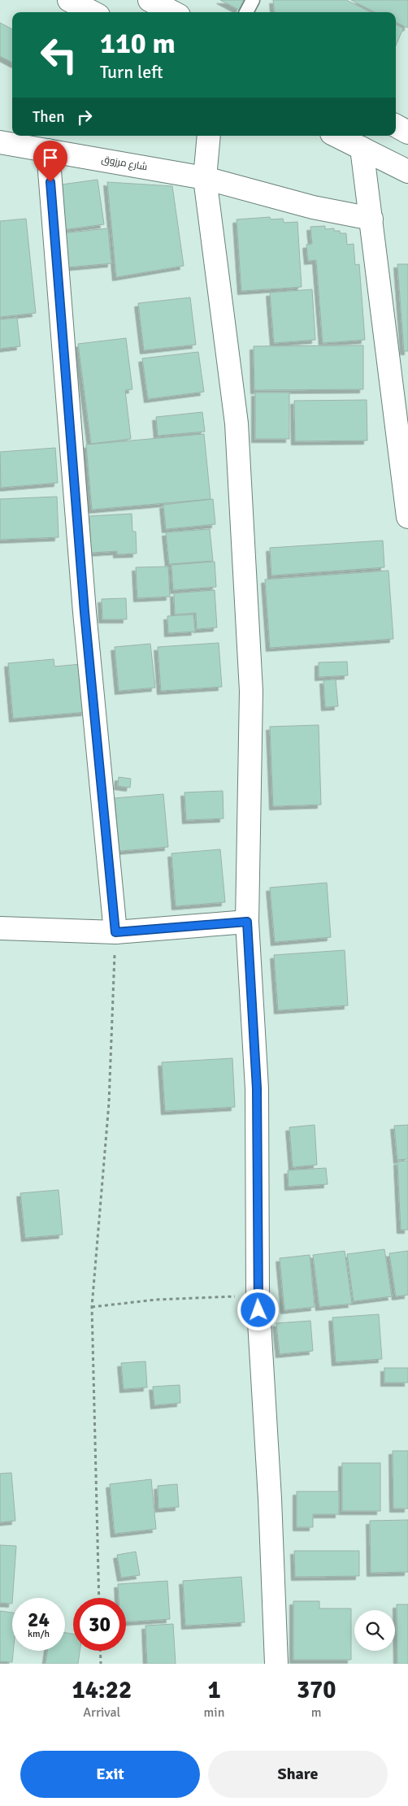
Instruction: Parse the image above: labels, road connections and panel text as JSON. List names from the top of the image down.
{
  "streets": {
    "main road": ["شارع مرزوق"]
  },
  "page": {
    "turn": ["110 m", "Turn left"],
    "then": "Then",
    "speed": "24 km/h",
    "limit": "30",
    "eta": [
      "14:22",
      "Arrival",
      "1",
      "min",
      "370",
      "m"
    ],
    "buttons": ["Exit", "Share"]
  }
}
